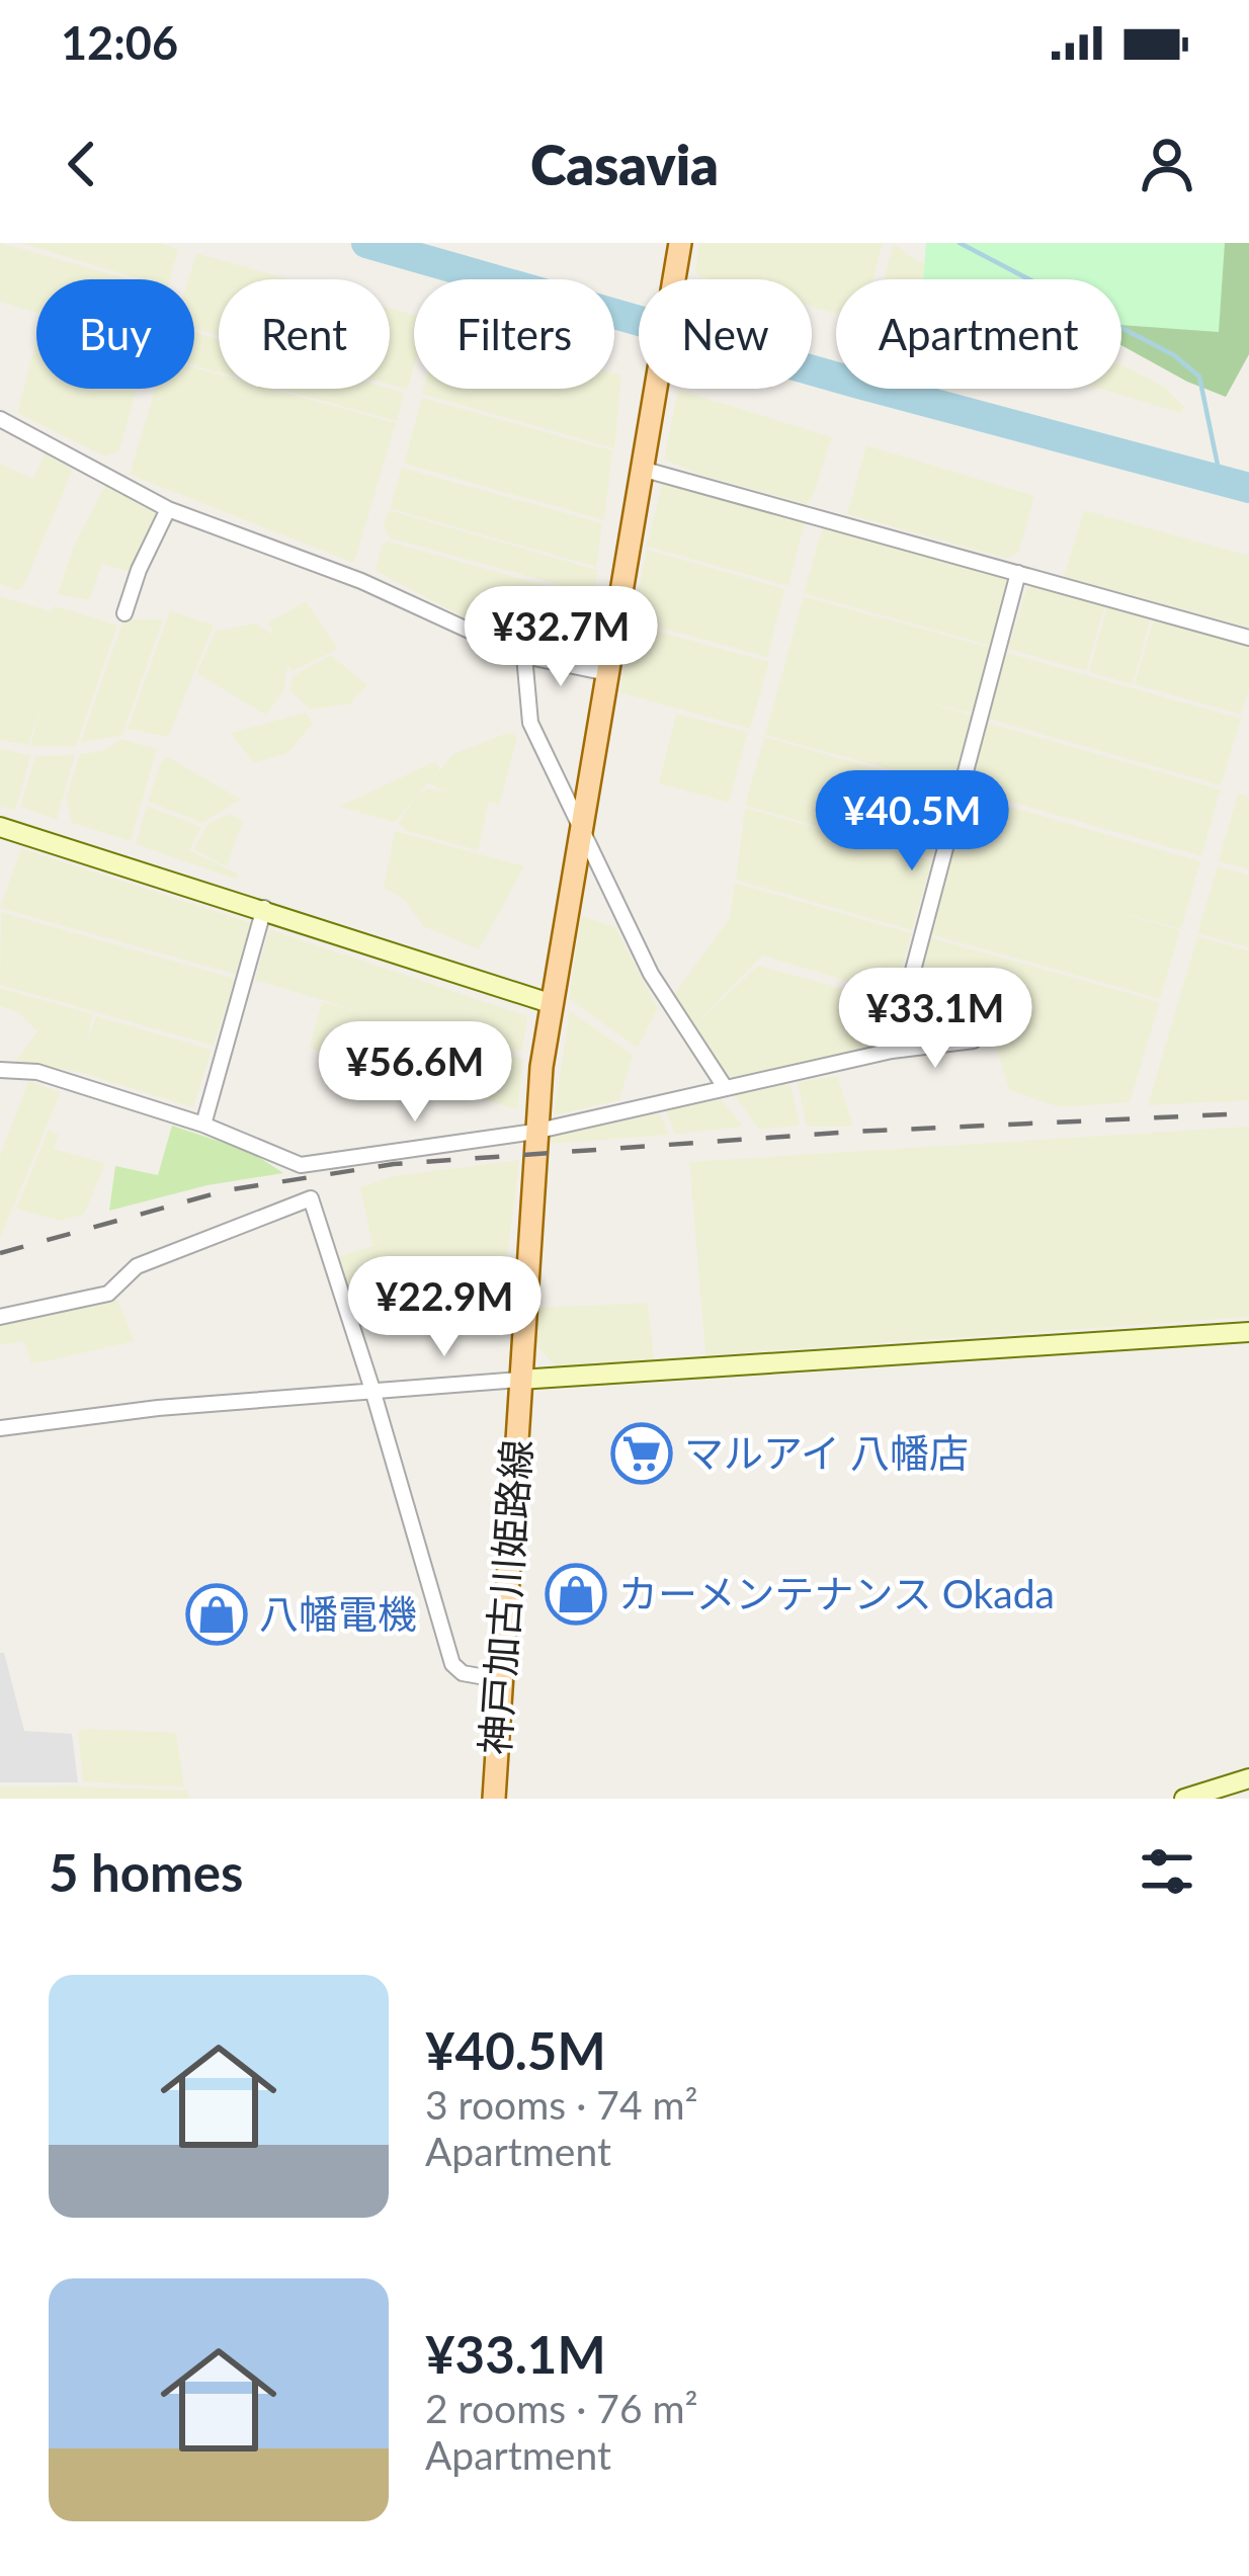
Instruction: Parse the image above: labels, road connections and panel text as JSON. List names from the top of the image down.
{
  "streets": {
    "main road": ["神戸加古川姫路線"]
  },
  "places": {
    "supermarket": ["マルアイ 八幡店"],
    "shop": ["カーメンテナンス Okada", "八幡電機"]
  },
  "page": {
    "status": "12:06",
    "header": "Casavia",
    "chip": [
      "Buy",
      "Rent",
      "Filters",
      "New",
      "Apartment"
    ],
    "price": [
      "¥32.7M",
      "¥40.5M",
      "¥33.1M",
      "¥56.6M",
      "¥22.9M"
    ],
    "heading": "5 homes",
    "list": [
      {
        "name": "¥40.5M",
        "note": "3 rooms · 74 m² · Apartment"
      },
      {
        "name": "¥33.1M",
        "note": "2 rooms · 76 m² · Apartment"
      }
    ]
  }
}
